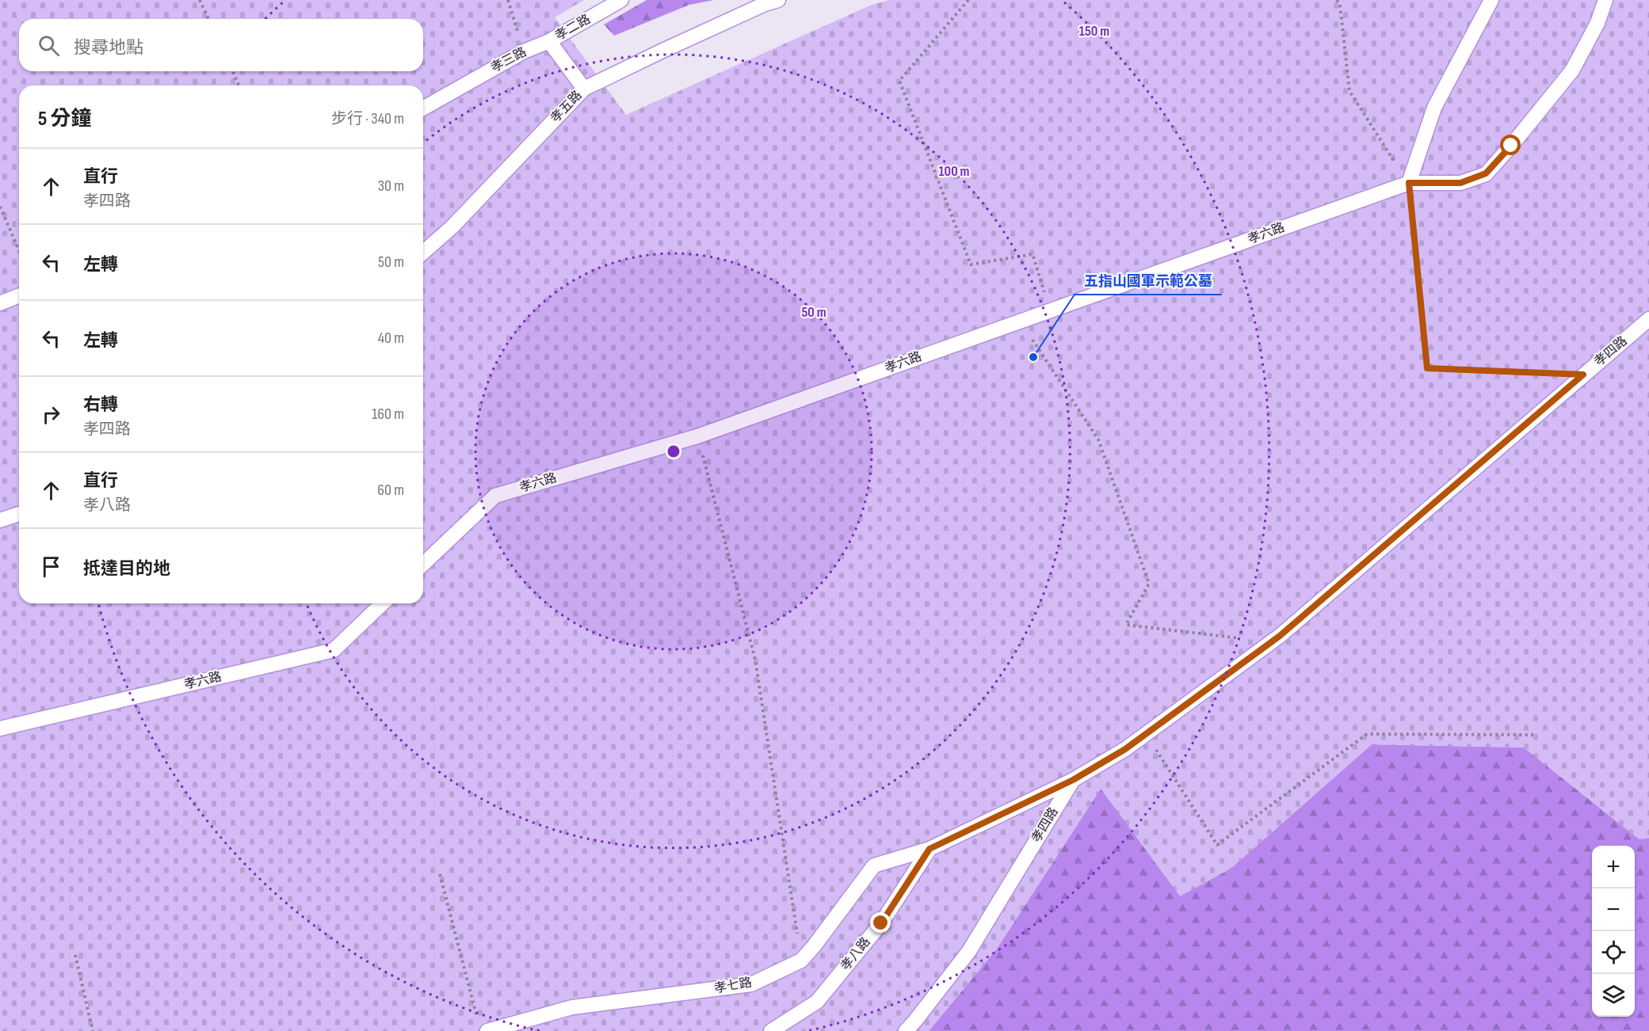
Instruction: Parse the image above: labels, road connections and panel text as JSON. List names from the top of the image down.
{
  "streets": {
    "lane": [
      "孝二路",
      "孝三路",
      "孝五路",
      "孝六路",
      "孝四路",
      "孝八路",
      "孝七路"
    ]
  },
  "crossings": [
    ["孝二路", "孝三路"],
    ["孝八路", "孝七路"]
  ],
  "places": ["五指山國軍示範公墓"],
  "page": {
    "search": "搜尋地點",
    "heading": ["5 分鐘", "步行 · 340 m"],
    "list": [
      ["直行", "孝四路", "30 m"],
      ["左轉", "50 m"],
      ["左轉", "40 m"],
      ["右轉", "孝四路", "160 m"],
      ["直行", "孝八路", "60 m"],
      "抵達目的地"
    ],
    "map_buttons": ["+", "−"]
  },
  "rings": ["150 m", "100 m", "50 m"]
}
